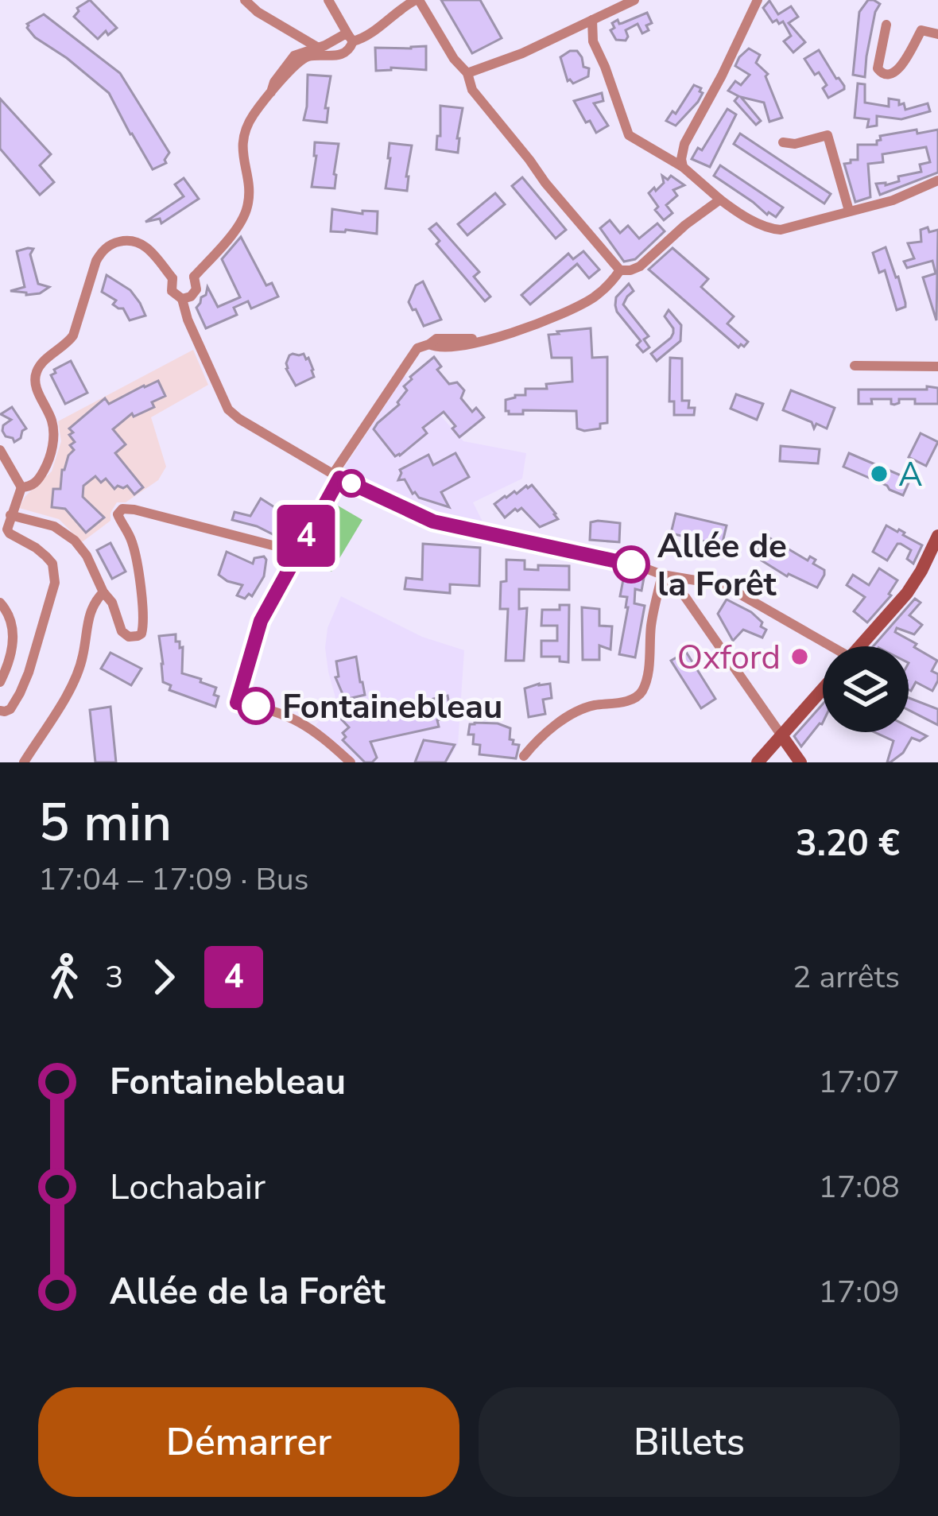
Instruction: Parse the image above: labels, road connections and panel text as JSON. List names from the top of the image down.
{
  "places": [
    "A",
    "Allée de la Forêt",
    "Oxford",
    "Fontainebleau"
  ],
  "lines": ["bus line 4"],
  "page": {
    "on_map": "4",
    "heading": ["5 min", "17:04 – 17:09 · Bus", "3.20 €"],
    "legs": ["3", "4", "2 arrêts"],
    "list": [
      {
        "name": "Fontainebleau",
        "value": "17:07"
      },
      {
        "name": "Lochabair",
        "value": "17:08"
      },
      {
        "name": "Allée de la Forêt",
        "value": "17:09"
      }
    ],
    "buttons": ["Démarrer", "Billets"]
  }
}
